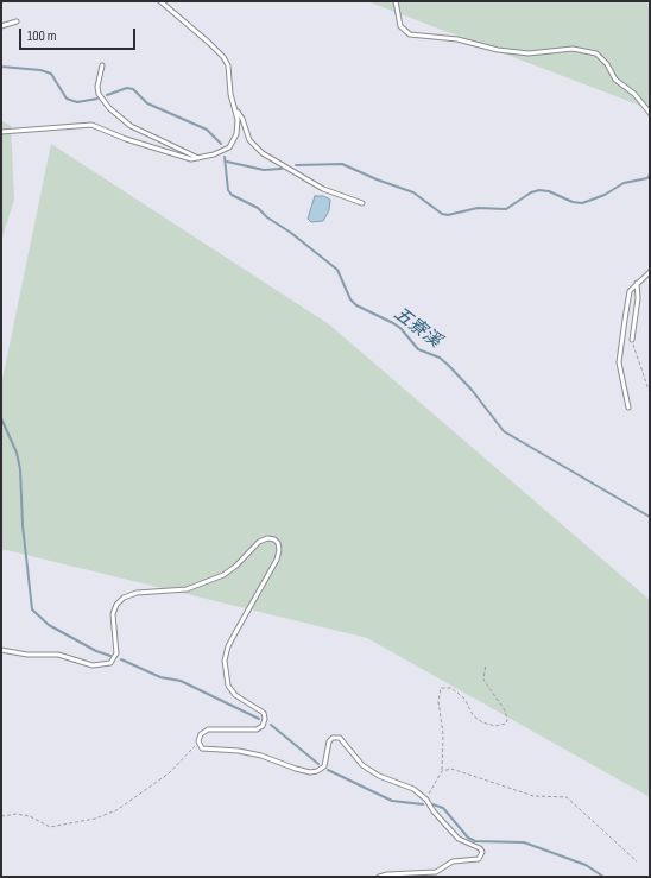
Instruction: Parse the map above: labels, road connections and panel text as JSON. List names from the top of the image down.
{
  "water": ["五寮溪"],
  "scale_bar": "100 m"
}
